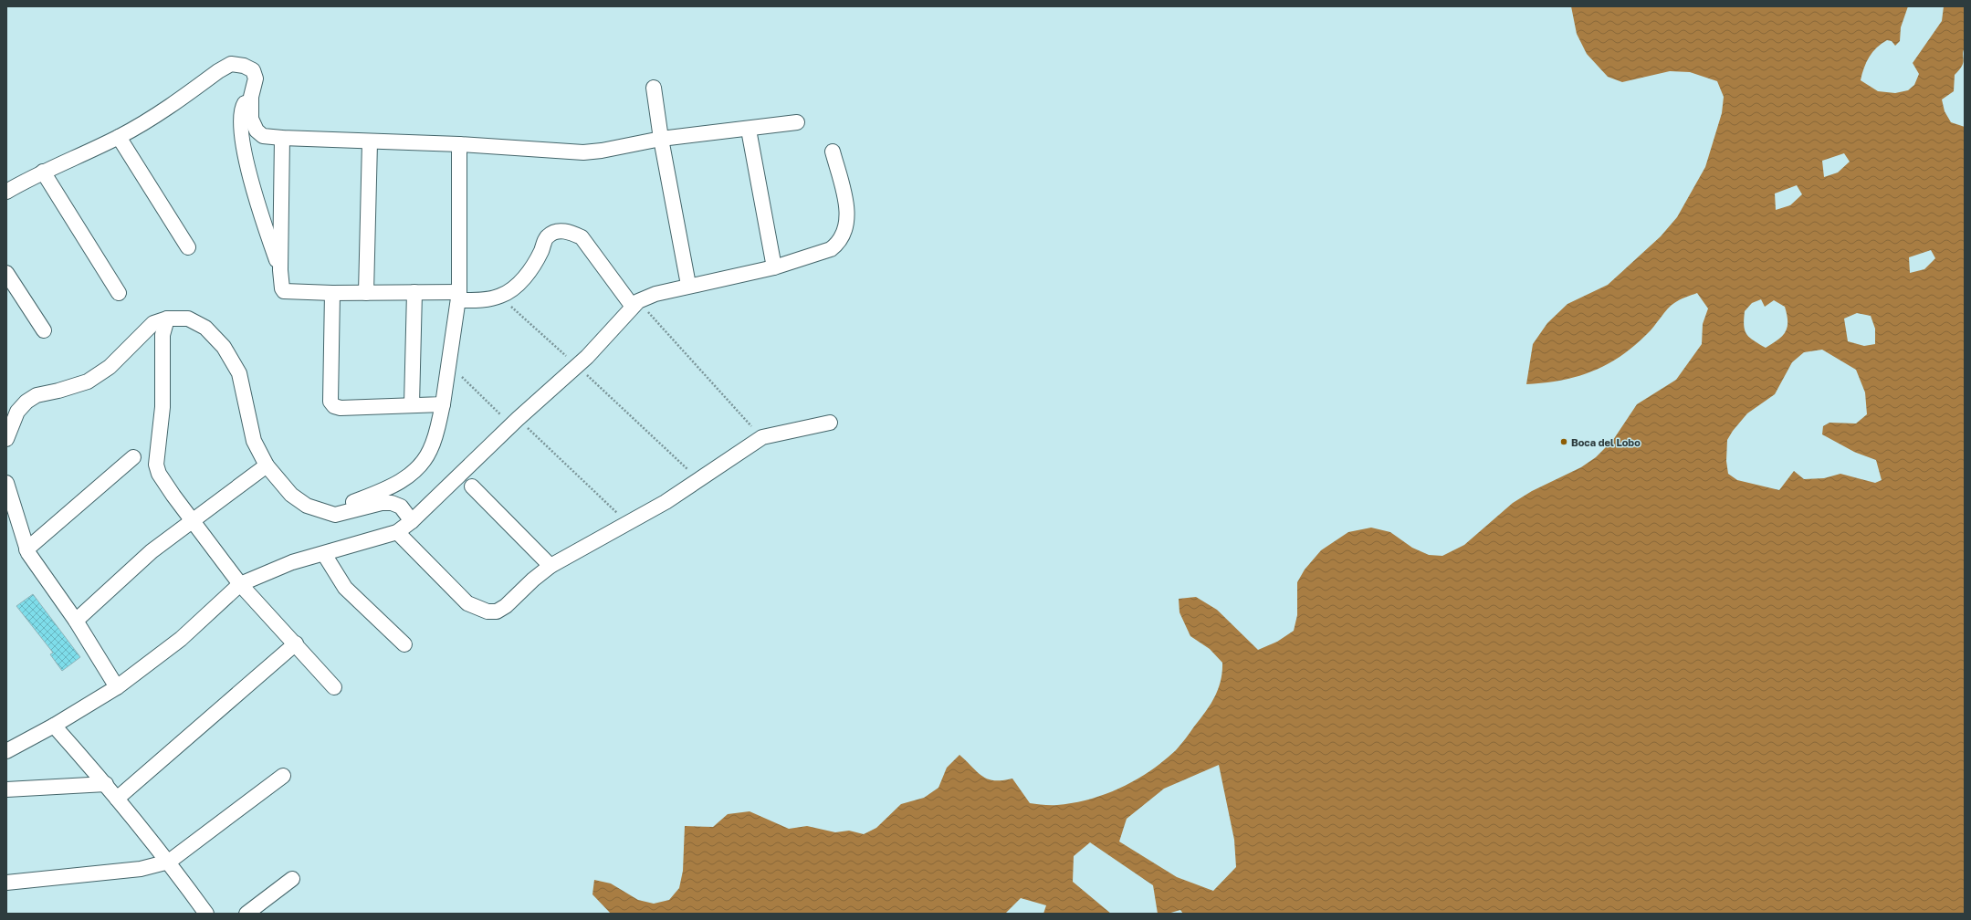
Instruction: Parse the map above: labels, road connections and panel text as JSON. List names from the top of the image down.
{
  "places": ["Boca del Lobo"]
}
